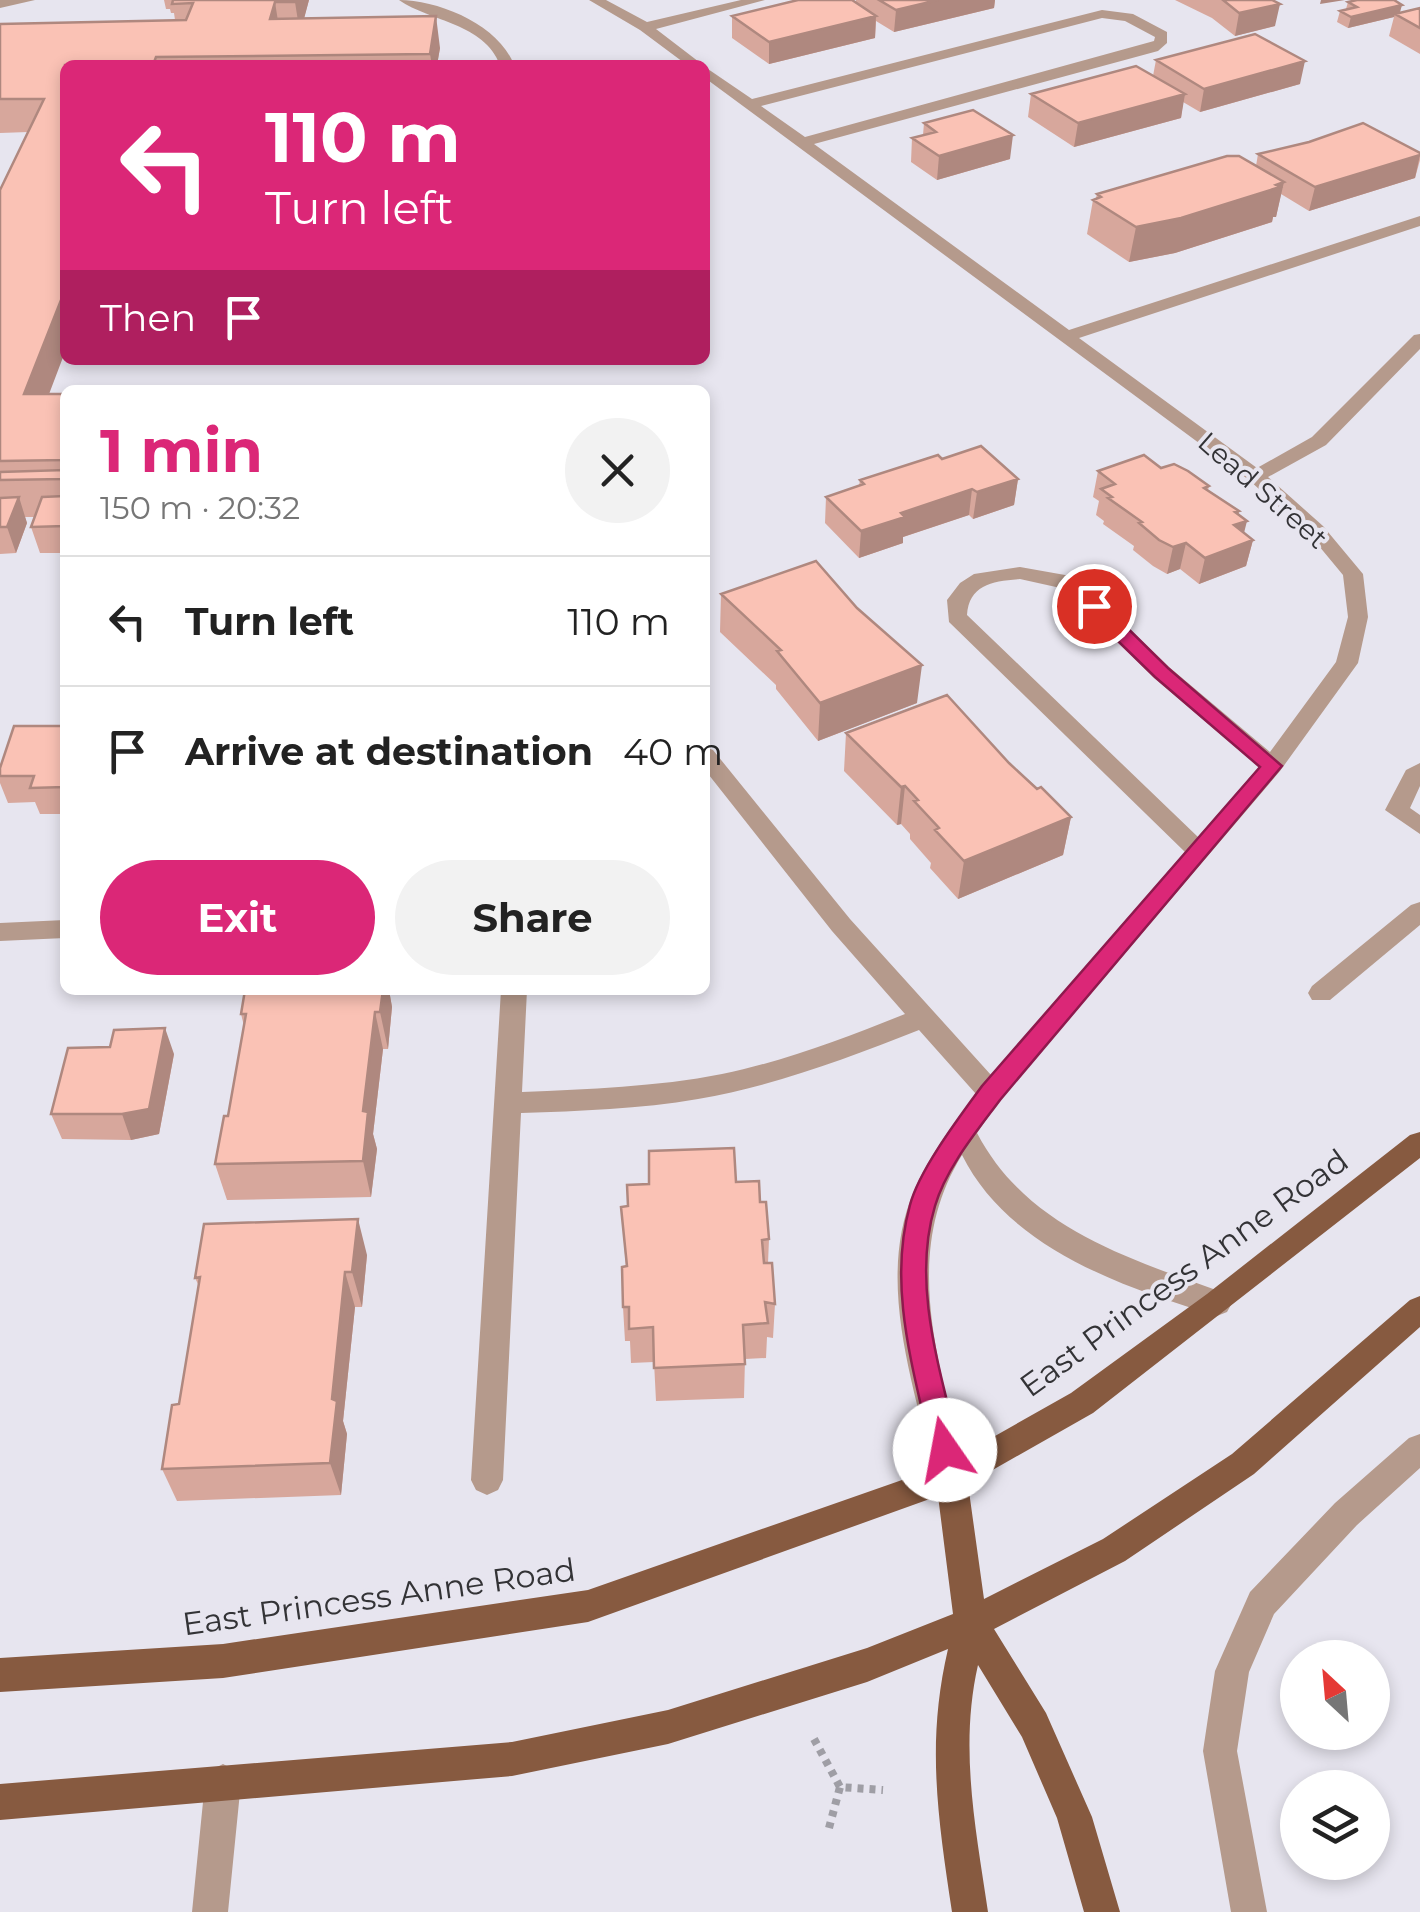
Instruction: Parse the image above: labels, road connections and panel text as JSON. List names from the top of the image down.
{
  "streets": {
    "main road": ["East Princess Anne Road"],
    "street": ["Lead Street"]
  },
  "crossings": [
    ["Lead Street", "East Princess Anne Road"]
  ],
  "north": "top left",
  "page": {
    "turn": ["110 m", "Turn left"],
    "then": "Then",
    "heading": ["1 min", "150 m · 20:32"],
    "list": [
      {
        "name": "Turn left",
        "value": "110 m"
      },
      {
        "name": "Arrive at destination",
        "value": "40 m"
      }
    ],
    "buttons": ["Exit", "Share"]
  }
}
